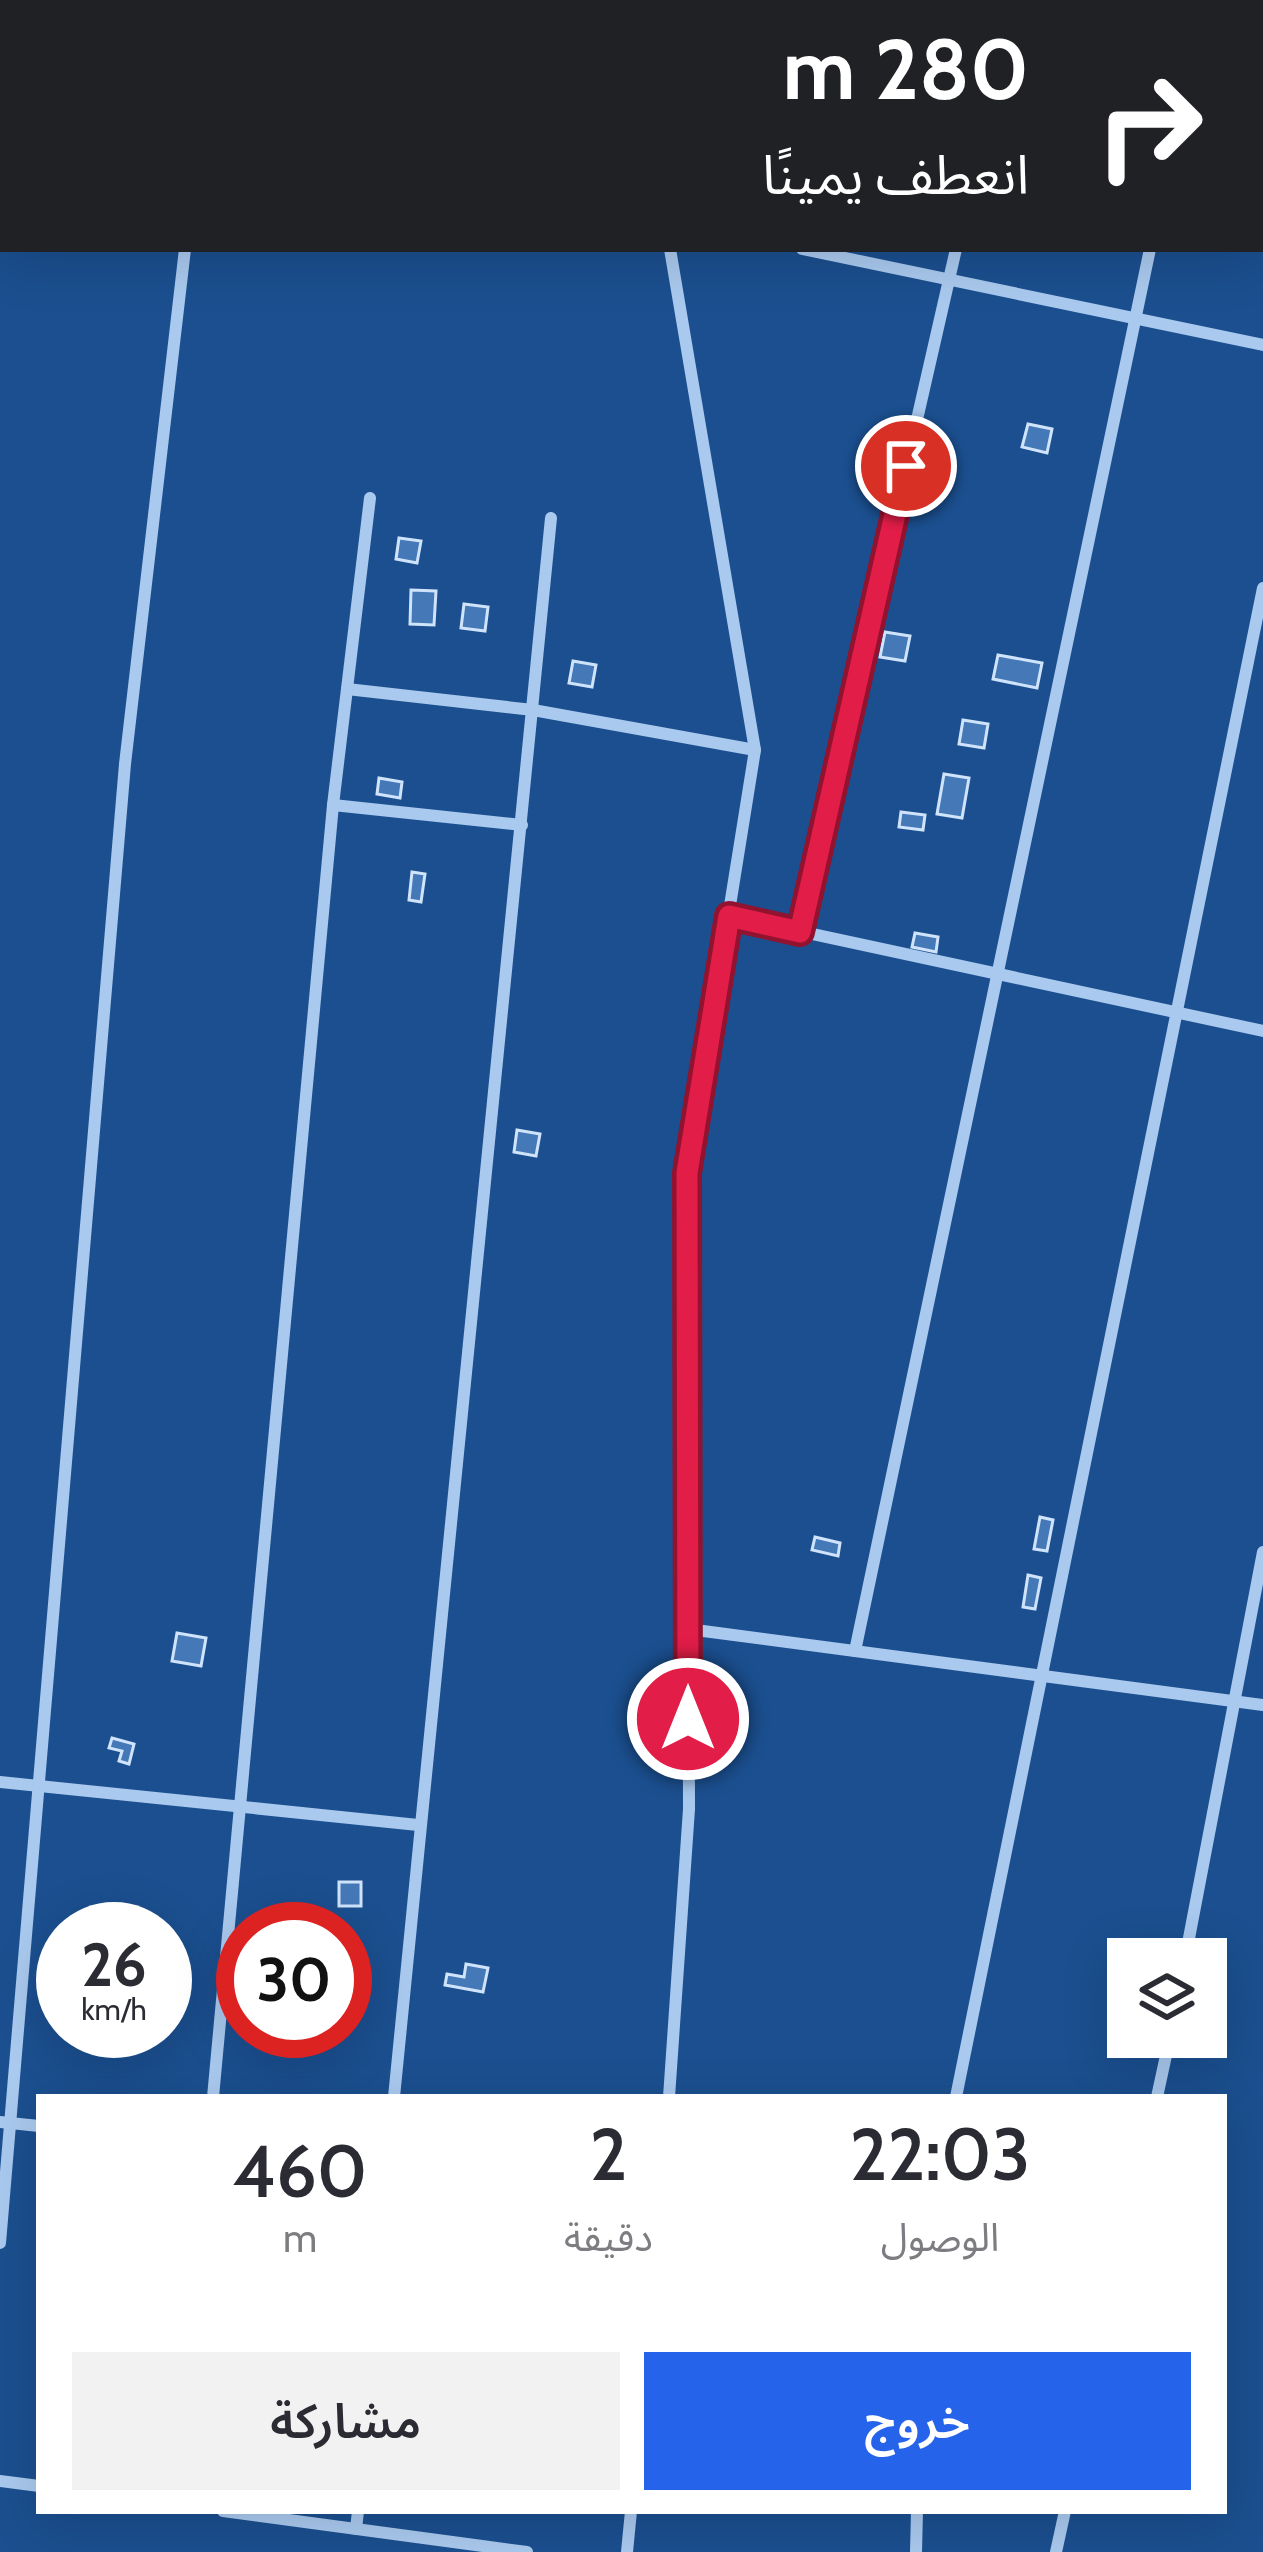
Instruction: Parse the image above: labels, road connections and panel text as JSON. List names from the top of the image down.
{
  "page": {
    "turn": ["280 m", "انعطف يمينًا"],
    "speed": "26 km/h",
    "limit": "30",
    "eta": [
      "22:03",
      "الوصول",
      "2",
      "دقيقة",
      "460",
      "m"
    ],
    "buttons": ["خروج", "مشاركة"]
  }
}
